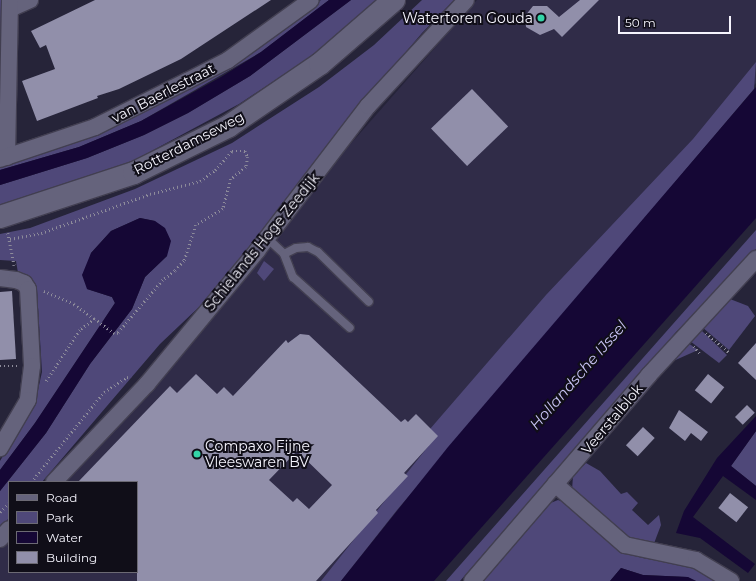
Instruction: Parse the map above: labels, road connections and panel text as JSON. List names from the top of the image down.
{
  "streets": {
    "main road": ["Rotterdamseweg"],
    "street": ["van Baerlestraat", "Schielands Hoge Zeedijk", "Veerstalblok"]
  },
  "water": ["Hollandsche IJssel"],
  "places": ["Watertoren Gouda", "Compaxo Fijne Vleeswaren BV"],
  "legend": [
    "Road",
    "Park",
    "Water",
    "Building"
  ],
  "scale_bar": "50 m"
}
